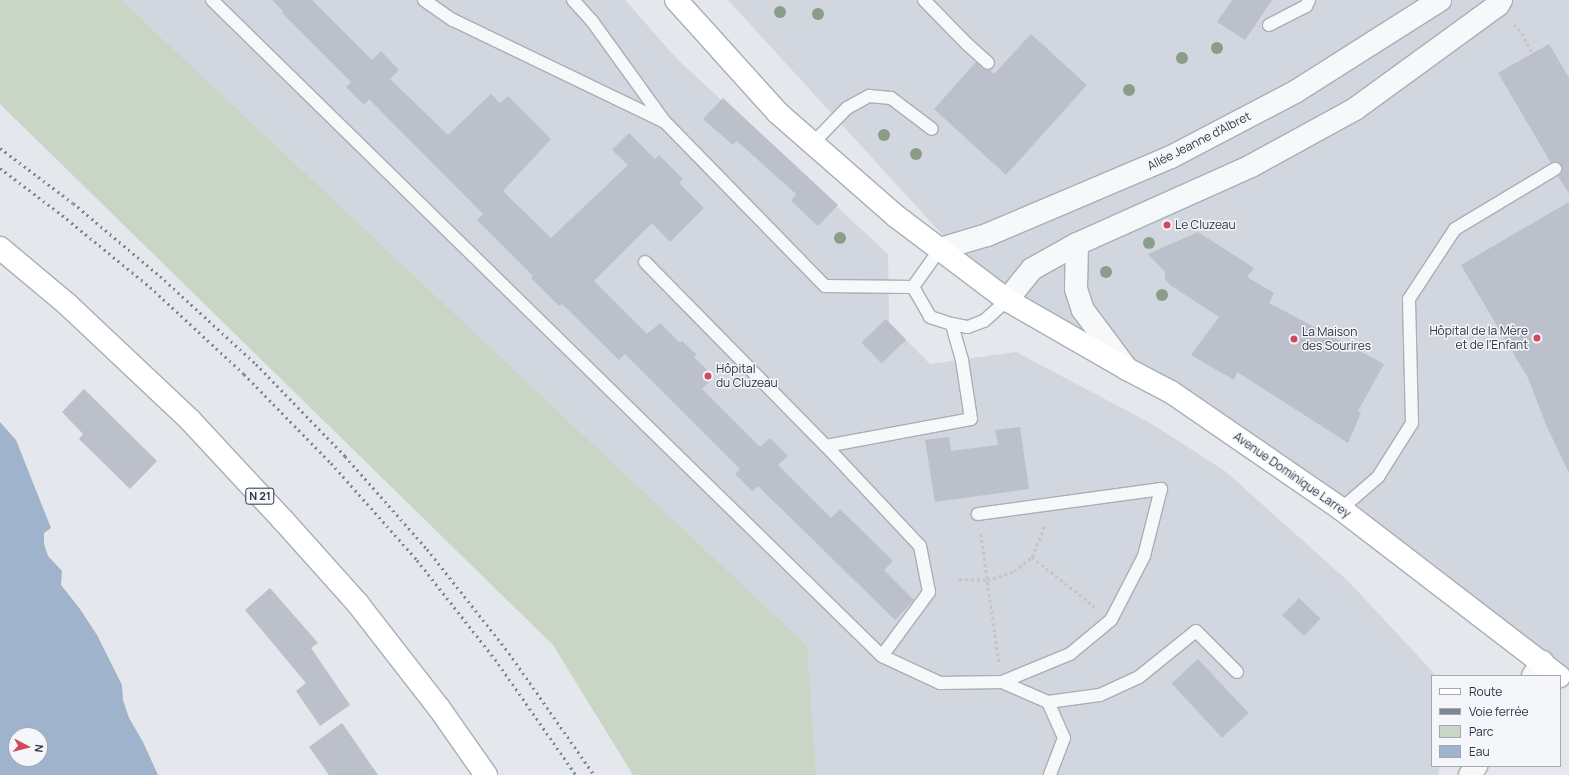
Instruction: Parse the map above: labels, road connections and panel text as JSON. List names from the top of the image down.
{
  "streets": {
    "main road": ["Avenue Dominique Larrey", "N 21"],
    "street": ["Allée Jeanne d'Albret"]
  },
  "crossings": [
    ["Allée Jeanne d'Albret", "Avenue Dominique Larrey"]
  ],
  "places": [
    "Le Cluzeau",
    "Hôpital de la Mère et de l’Enfant",
    "La Maison des Sourires",
    "Hôpital du Cluzeau"
  ],
  "legend": [
    "Route",
    "Voie ferrée",
    "Parc",
    "Eau"
  ],
  "north": "right"
}
